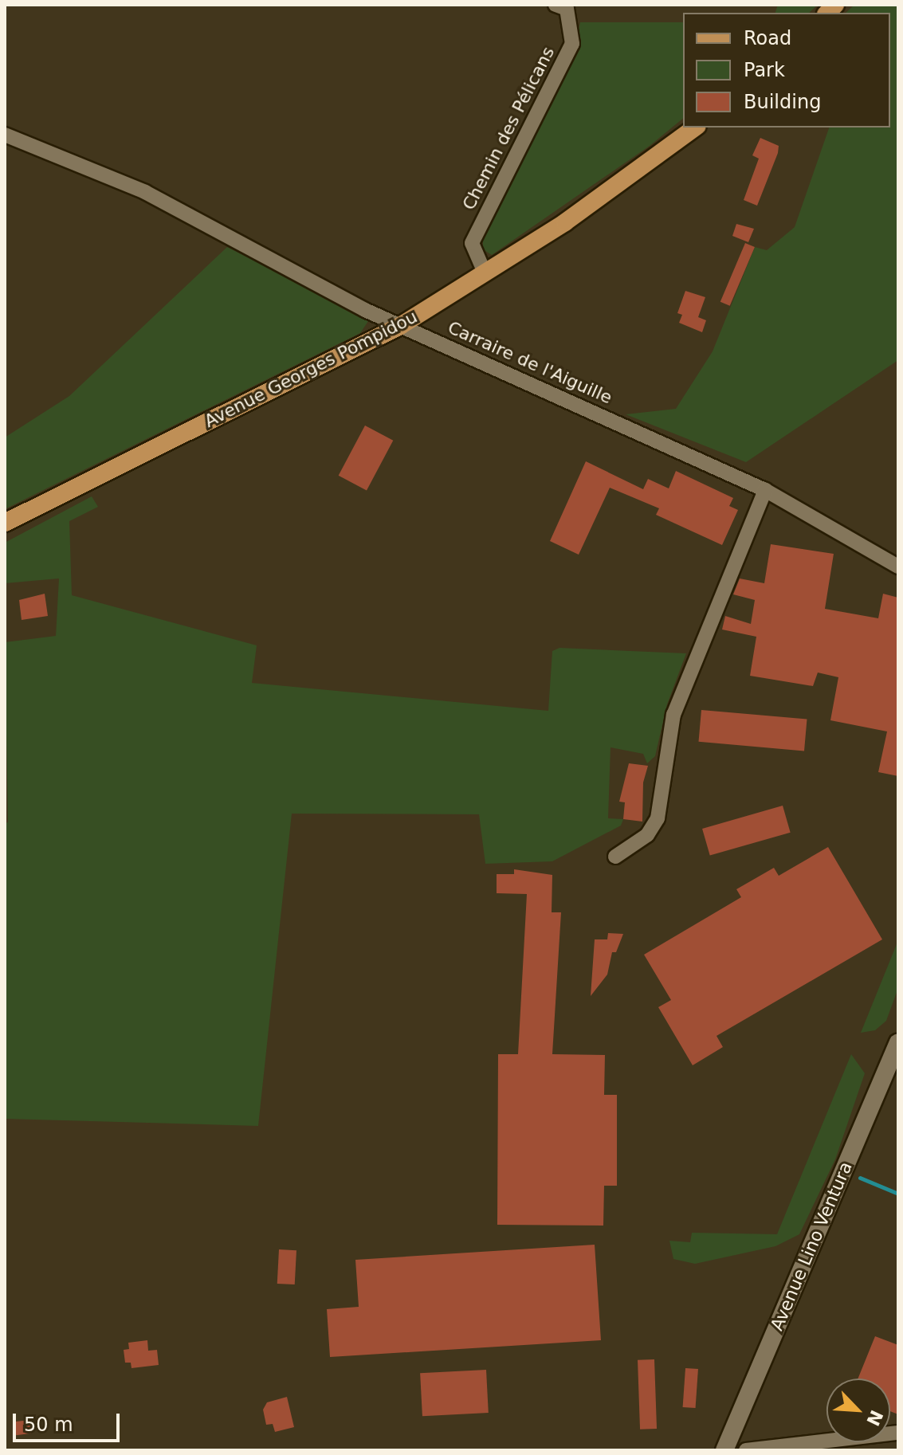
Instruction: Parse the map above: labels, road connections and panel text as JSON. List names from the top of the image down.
{
  "streets": {
    "main road": ["Avenue Georges Pompidou", "Avenue Lino Ventura"],
    "street": ["Chemin des Pélicans", "Carraire de l'Aiguille"]
  },
  "crossings": [
    ["Chemin des Pélicans", "Avenue Georges Pompidou"],
    ["Carraire de l'Aiguille", "Avenue Georges Pompidou"]
  ],
  "legend": ["Road", "Park", "Building"],
  "scale_bar": "50 m",
  "north": "bottom right"
}
